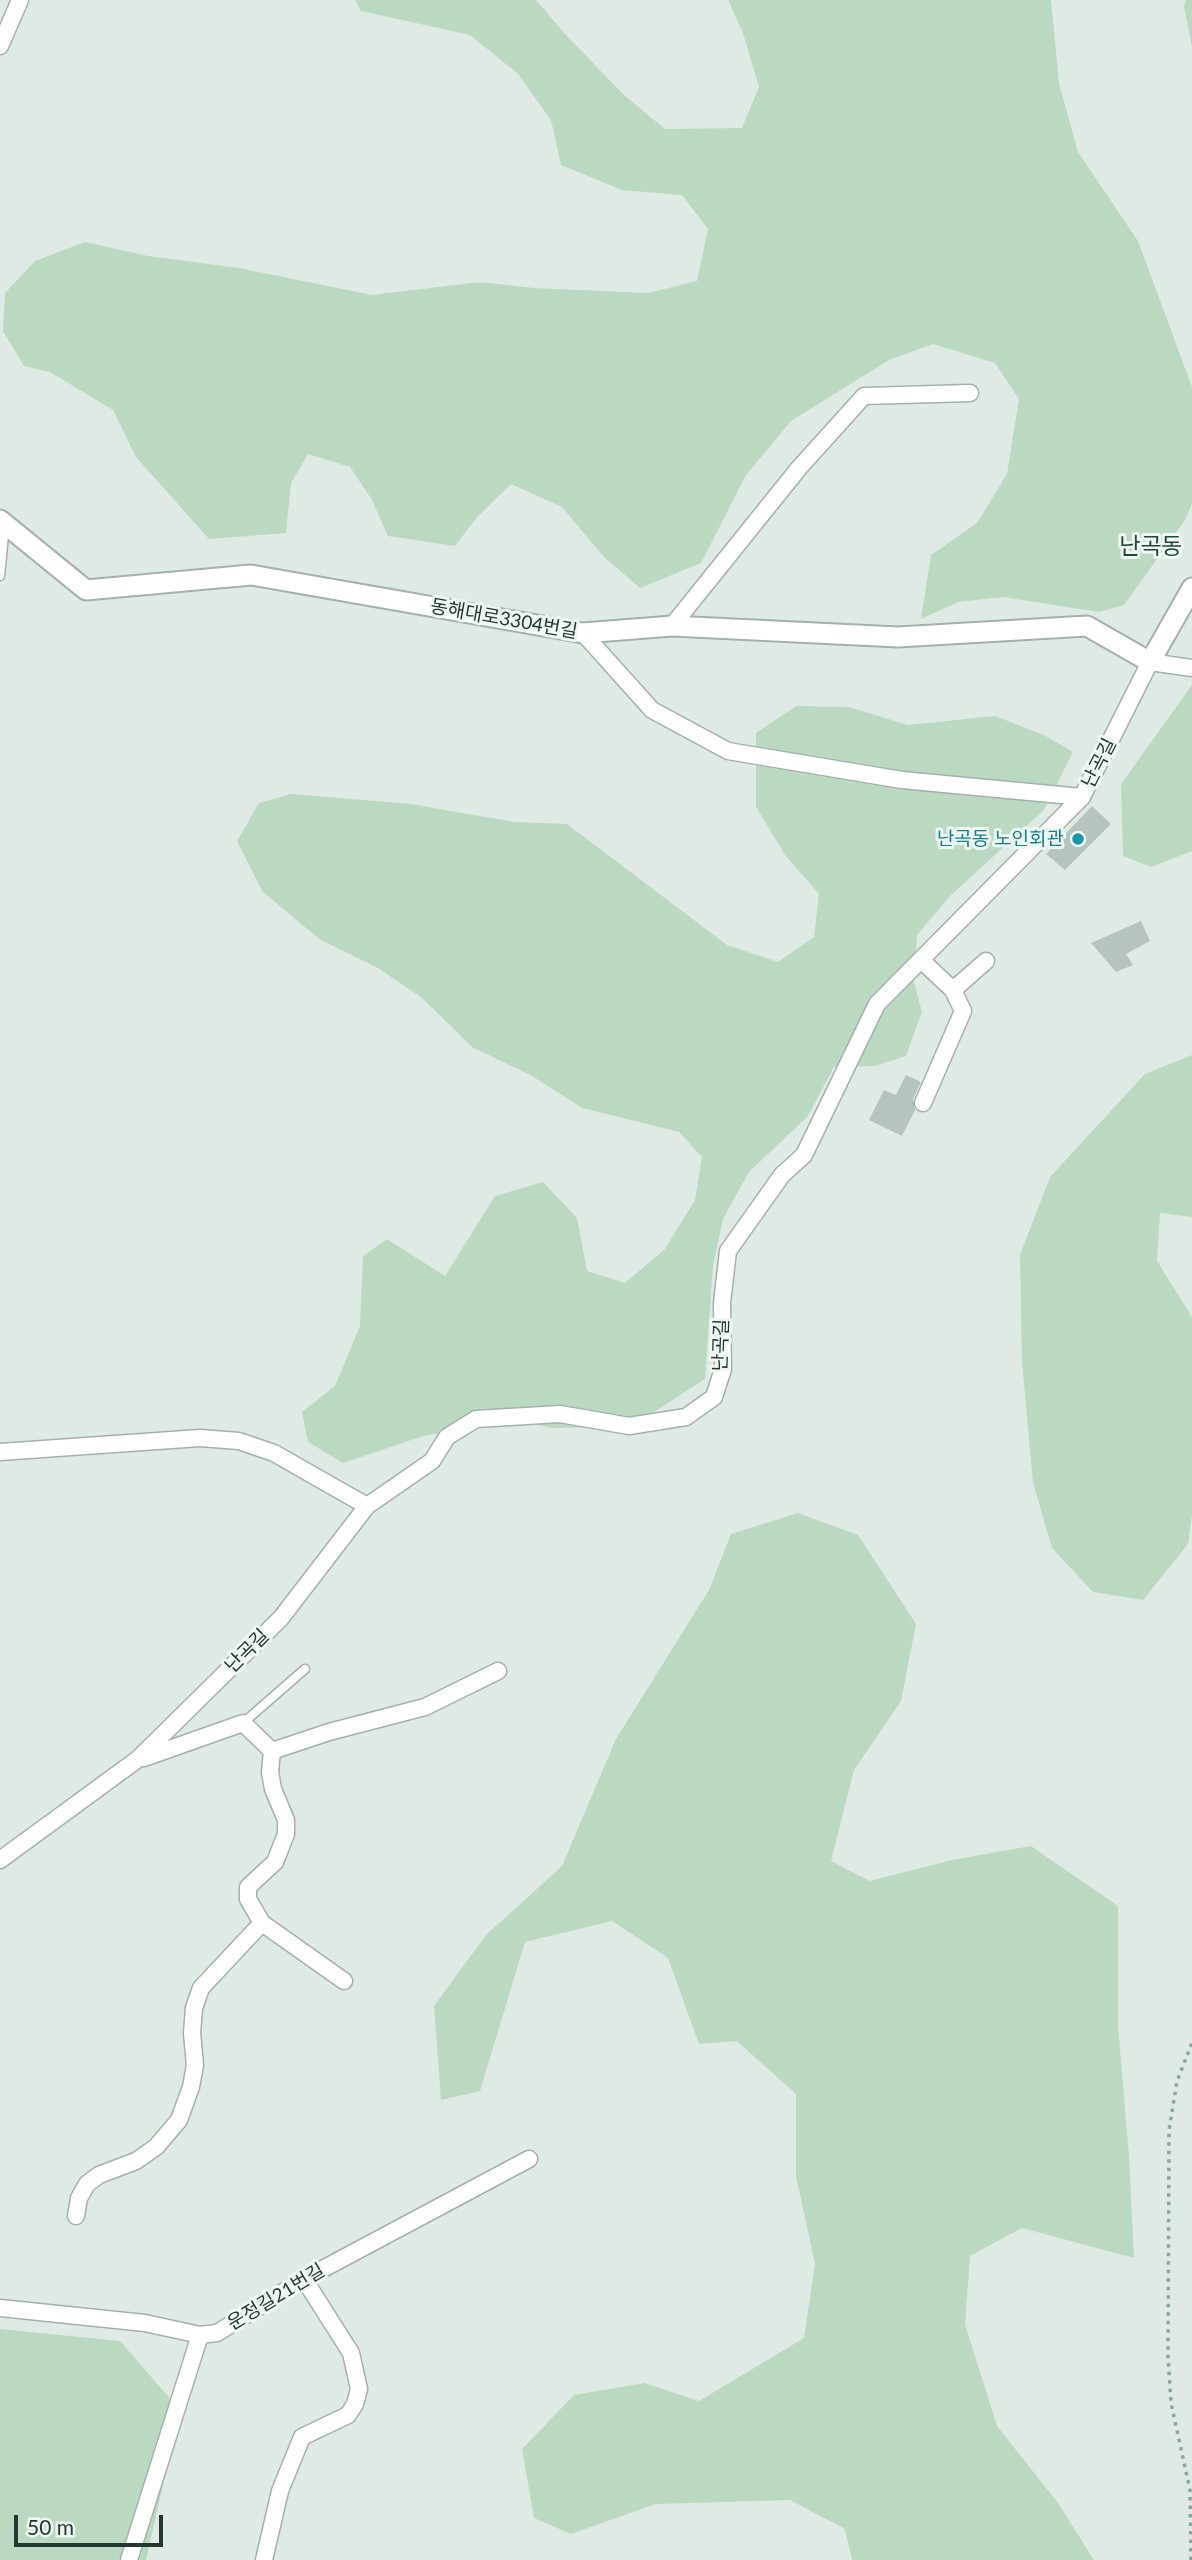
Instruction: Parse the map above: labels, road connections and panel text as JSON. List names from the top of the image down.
{
  "streets": {
    "street": ["동해대로3304번길", "난곡길", "운정길21번길"]
  },
  "crossings": [
    ["동해대로3304번길", "난곡길"]
  ],
  "districts": ["난곡동"],
  "places": ["난곡동 노인회관"],
  "scale_bar": "50 m"
}
